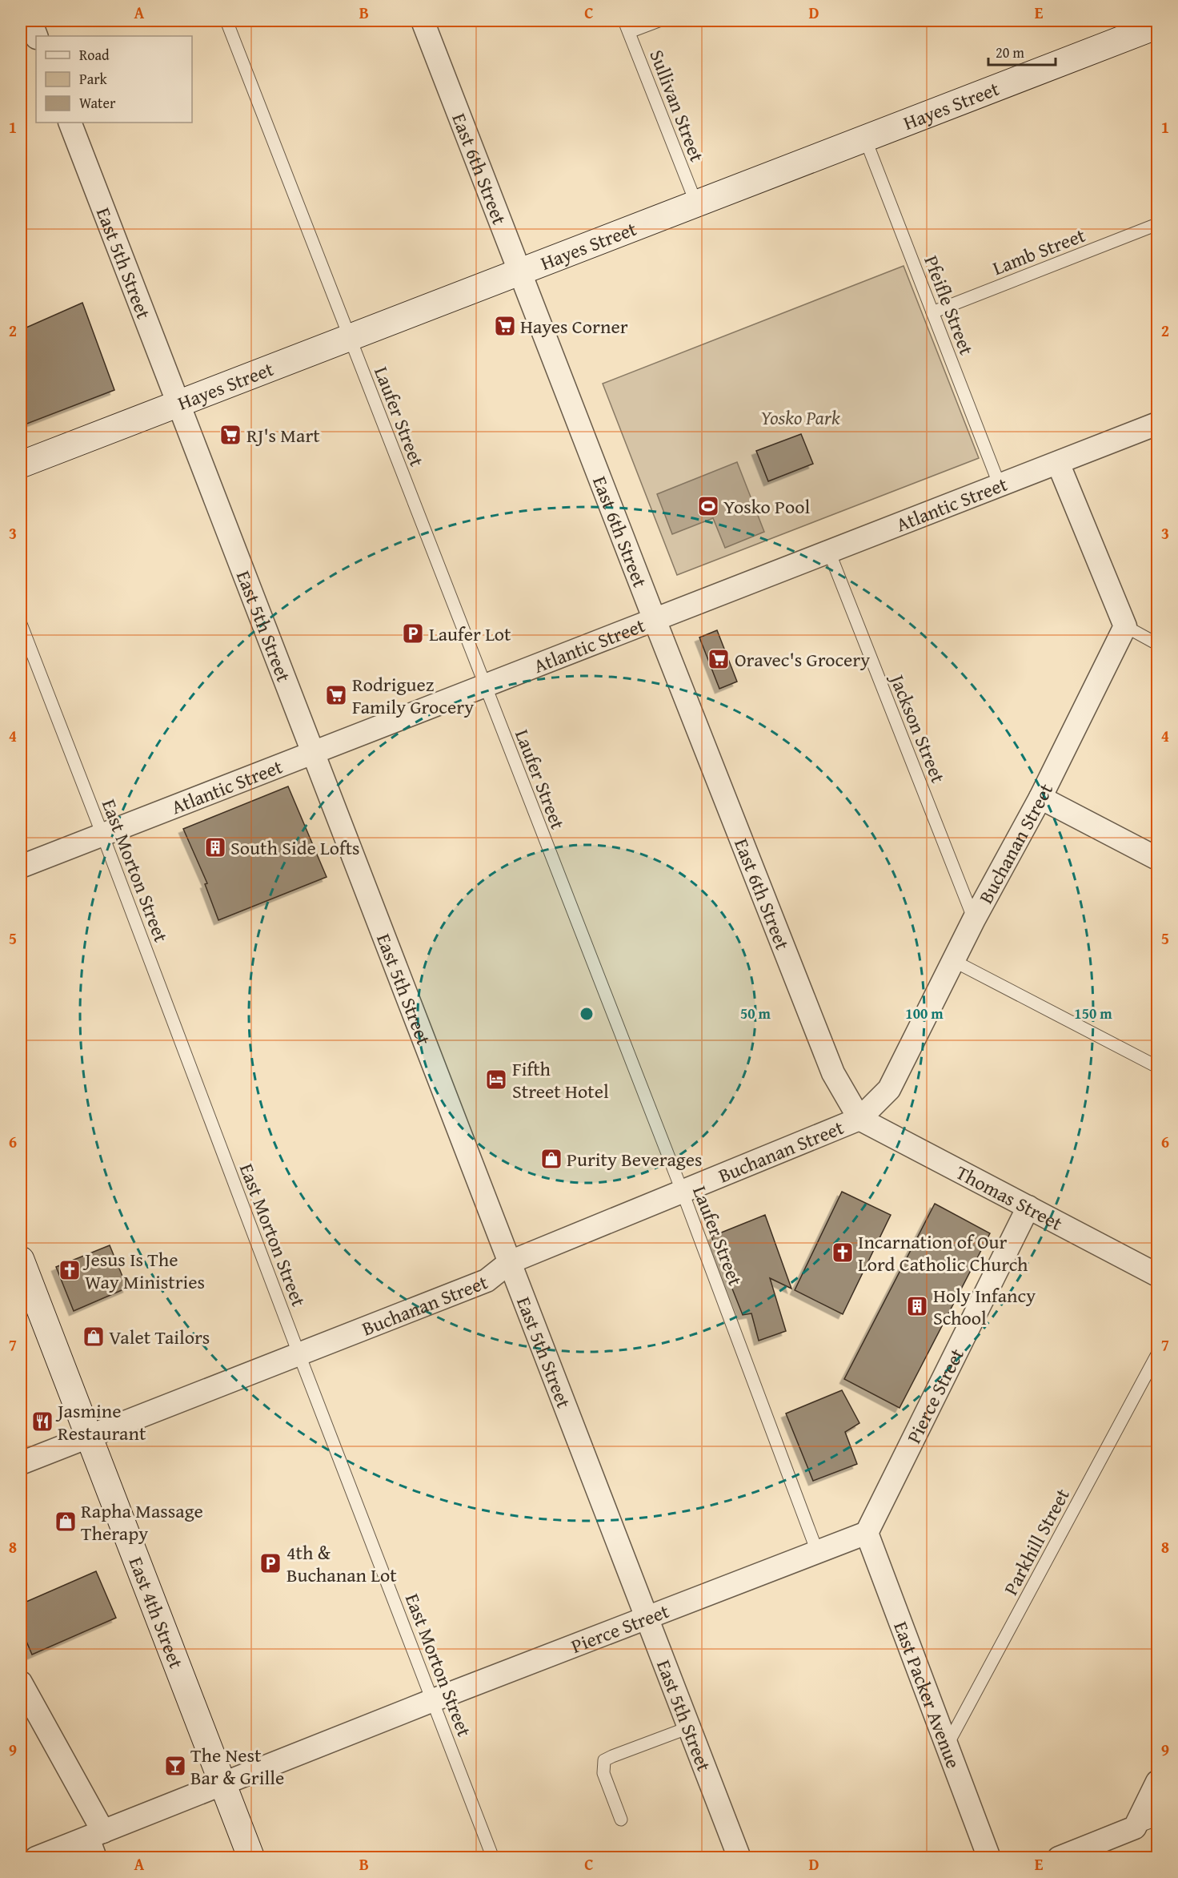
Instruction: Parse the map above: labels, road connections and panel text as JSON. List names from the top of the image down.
{
  "streets": {
    "street": [
      "Hayes Street",
      "East 6th Street",
      "East 5th Street",
      "Atlantic Street",
      "Buchanan Street",
      "Thomas Street",
      "Pierce Street",
      "East 4th Street",
      "East Packer Avenue"
    ],
    "lane": [
      "Sullivan Street",
      "Lamb Street",
      "Pfeifle Street",
      "Laufer Street",
      "Jackson Street",
      "East Morton Street",
      "Parkhill Street"
    ]
  },
  "crossings": [
    ["Hayes Street", "Sullivan Street"],
    ["Hayes Street", "East 6th Street"],
    ["Hayes Street", "East 5th Street"],
    ["Hayes Street", "Pfeifle Street"],
    ["Hayes Street", "Laufer Street"],
    ["East 6th Street", "Atlantic Street"],
    ["East 6th Street", "Buchanan Street"],
    ["East 6th Street", "Thomas Street"],
    ["Lamb Street", "Pfeifle Street"],
    ["East 5th Street", "Atlantic Street"],
    ["East 5th Street", "Buchanan Street"],
    ["East 5th Street", "Pierce Street"],
    ["Pfeifle Street", "Atlantic Street"],
    ["Laufer Street", "Atlantic Street"],
    ["Laufer Street", "Buchanan Street"],
    ["Laufer Street", "Pierce Street"],
    ["Atlantic Street", "Jackson Street"],
    ["Atlantic Street", "East Morton Street"],
    ["Jackson Street", "Buchanan Street"],
    ["Buchanan Street", "East Morton Street"],
    ["Buchanan Street", "Thomas Street"],
    ["Buchanan Street", "East 4th Street"],
    ["East Morton Street", "Pierce Street"],
    ["Thomas Street", "Pierce Street"],
    ["Pierce Street", "East 4th Street"],
    ["Pierce Street", "East Packer Avenue"],
    ["Parkhill Street", "East Packer Avenue"]
  ],
  "parks": ["Yosko Park"],
  "places": {
    "supermarket": [
      "Hayes Corner",
      "RJ's Mart",
      "Oravec's Grocery",
      "Rodriguez Family Grocery"
    ],
    "sports": ["Yosko Pool"],
    "parking": ["Laufer Lot", "4th & Buchanan Lot"],
    "building": ["South Side Lofts", "Holy Infancy School"],
    "hotel": ["Fifth Street Hotel"],
    "shop": ["Purity Beverages", "Valet Tailors", "Rapha Massage Therapy"],
    "church": ["Incarnation of Our Lord Catholic Church", "Jesus Is The Way Ministries"],
    "restaurant": ["Jasmine Restaurant"],
    "bar": ["The Nest Bar & Grille"]
  },
  "legend": ["Road", "Park", "Water"],
  "scale_bar": "20 m",
  "grid": {
    "columns": [
      "A",
      "B",
      "C",
      "D",
      "E"
    ],
    "rows": [
      "1",
      "2",
      "3",
      "4",
      "5",
      "6",
      "7",
      "8",
      "9"
    ]
  },
  "rings": ["50 m", "100 m", "150 m"]
}
